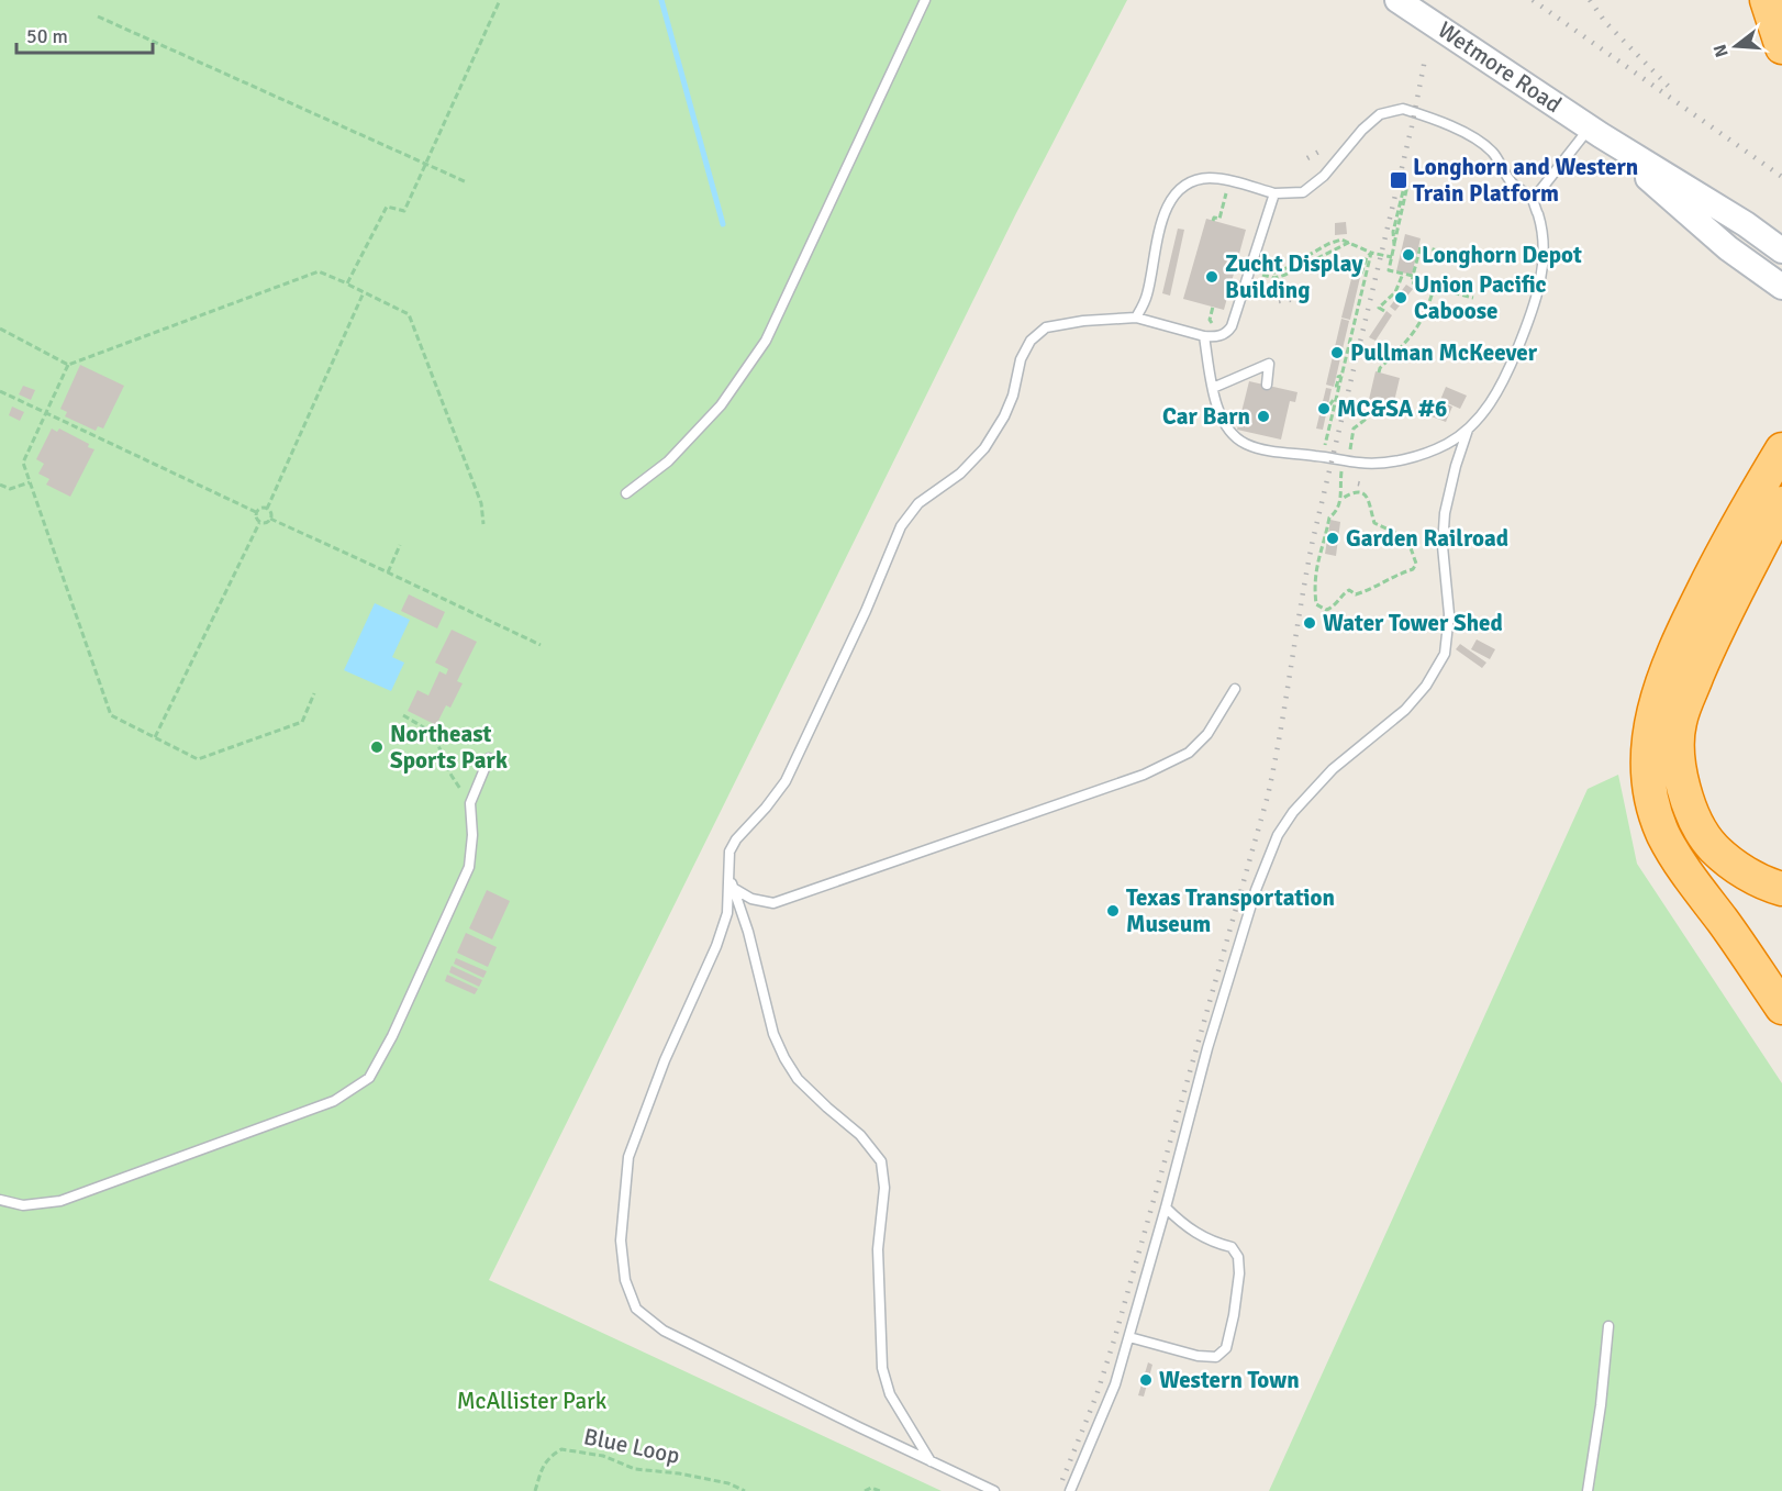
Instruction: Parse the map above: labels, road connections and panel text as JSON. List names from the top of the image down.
{
  "streets": {
    "main road": ["Wetmore Road"],
    "path": ["Blue Loop"]
  },
  "parks": ["McAllister Park"],
  "places": {
    "transit": ["Longhorn and Western Train Platform"],
    "other": [
      "Longhorn Depot",
      "Zucht Display Building",
      "Union Pacific Caboose",
      "Pullman McKeever",
      "MC&SA #6",
      "Car Barn",
      "Garden Railroad",
      "Water Tower Shed",
      "Northeast Sports Park",
      "Texas Transportation Museum",
      "Western Town"
    ]
  },
  "scale_bar": "50 m",
  "north": "left"
}
